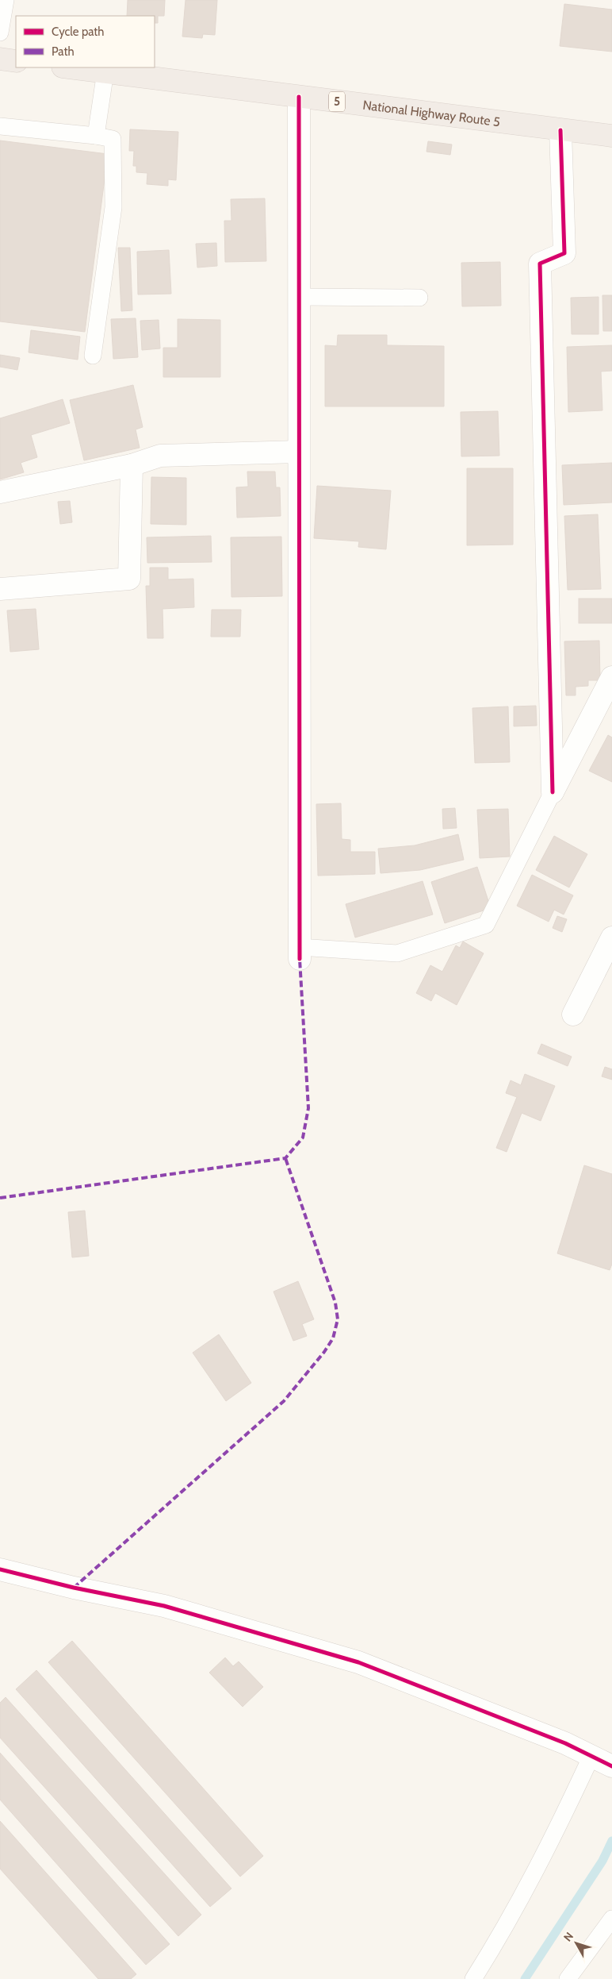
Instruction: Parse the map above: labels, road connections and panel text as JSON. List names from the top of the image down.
{
  "streets": {
    "highway": ["5", "National Highway Route 5"]
  },
  "legend": ["Cycle path", "Path"],
  "north": "top left"
}
